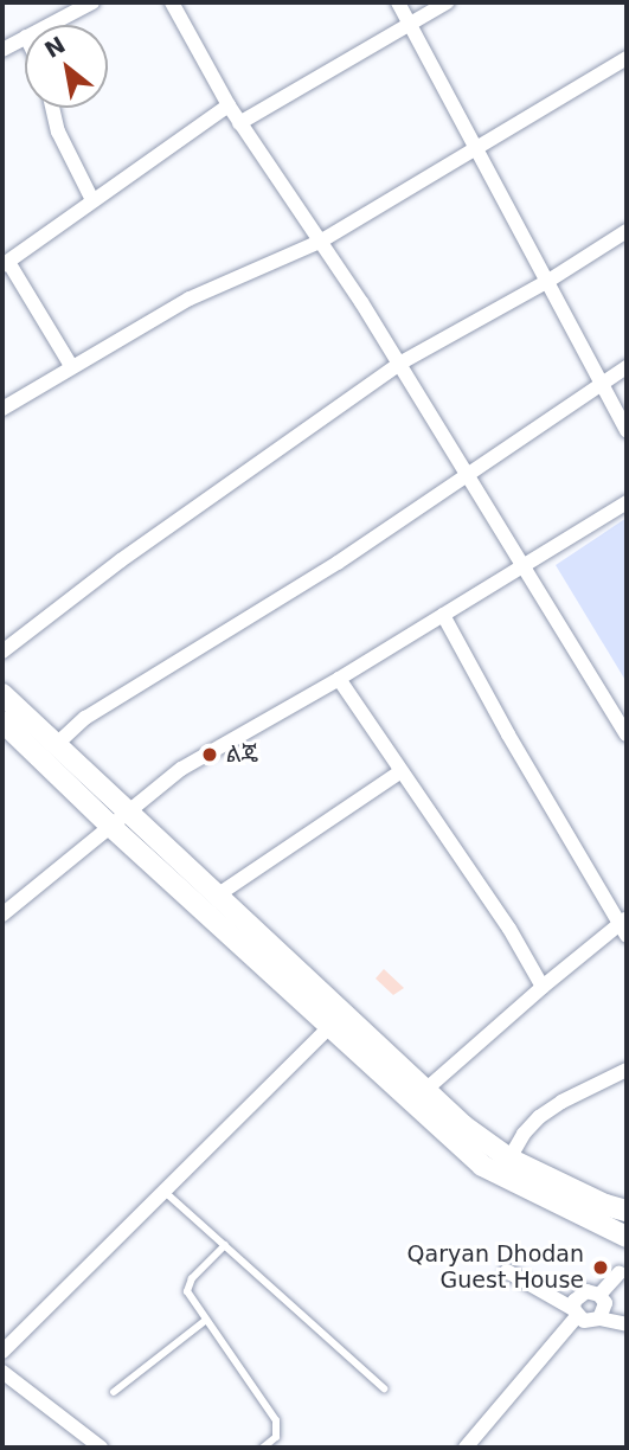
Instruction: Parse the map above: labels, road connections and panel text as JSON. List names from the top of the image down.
{
  "places": ["ልጄ", "Qaryan Dhodan Guest House"],
  "north": "top left"
}
